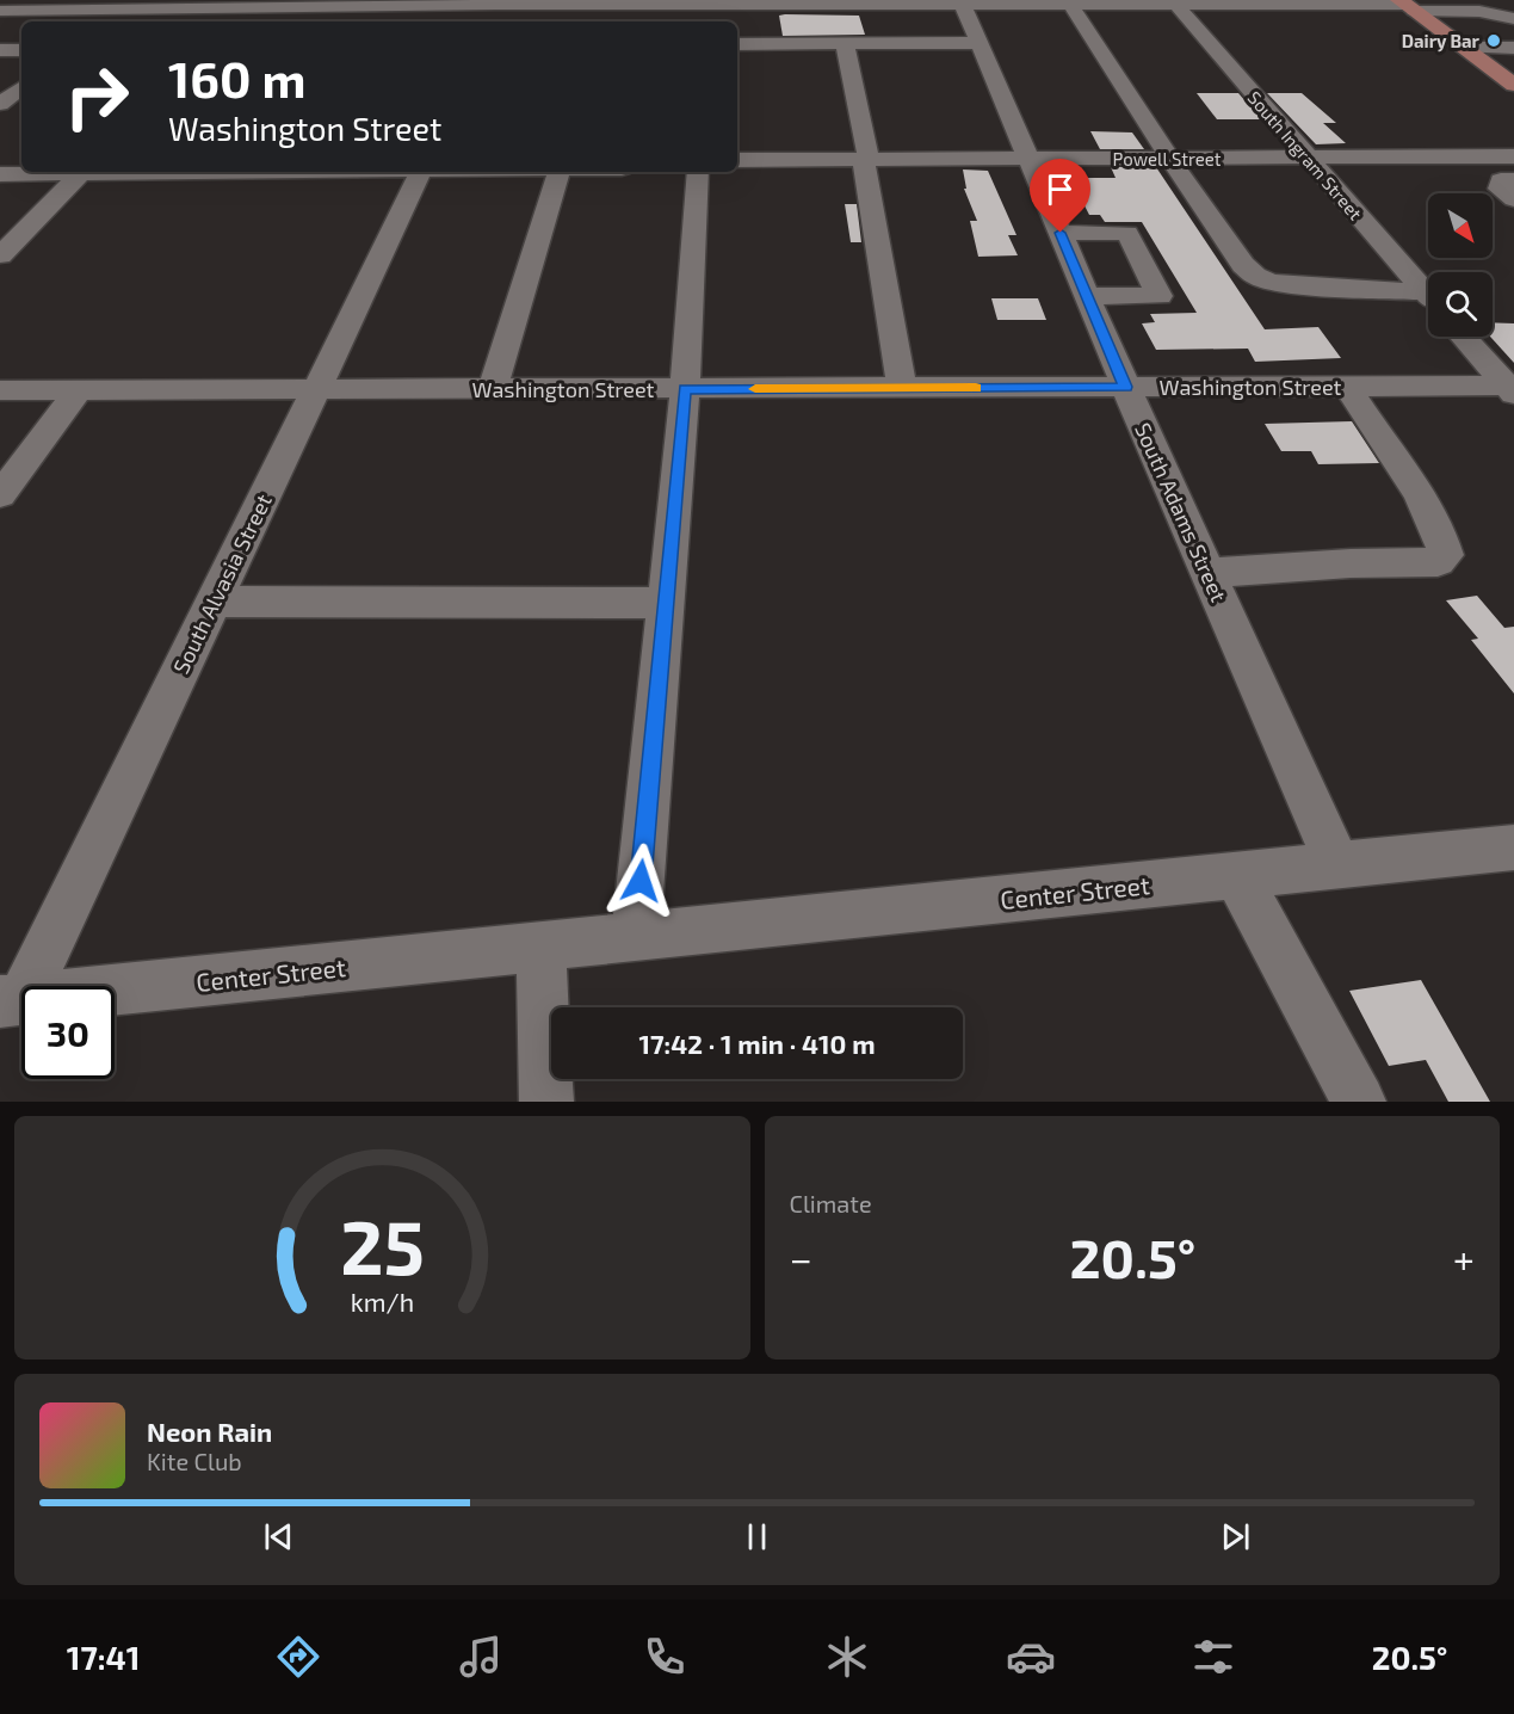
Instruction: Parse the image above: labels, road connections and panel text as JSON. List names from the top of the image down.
{
  "streets": {
    "street": [
      "South Ingram Street",
      "Powell Street",
      "Washington Street",
      "South Adams Street",
      "South Alvasia Street",
      "Center Street"
    ]
  },
  "crossings": [
    ["South Ingram Street", "Powell Street"],
    ["Powell Street", "South Adams Street"],
    ["Washington Street", "South Adams Street"],
    ["Washington Street", "South Alvasia Street"],
    ["South Adams Street", "Center Street"],
    ["South Alvasia Street", "Center Street"]
  ],
  "places": ["Dairy Bar"],
  "north": "bottom right",
  "page": {
    "turn": ["160 m", "Washington Street"],
    "limit": "30",
    "trip": "17:42 · 1 min · 410 m",
    "tile": "Climate",
    "heat": ["−", "20.5°", "+"],
    "song": ["Neon Rain", "Kite Club"],
    "tabs": ["17:41", "20.5°"],
    "gauge": ["25", "km/h"]
  }
}
